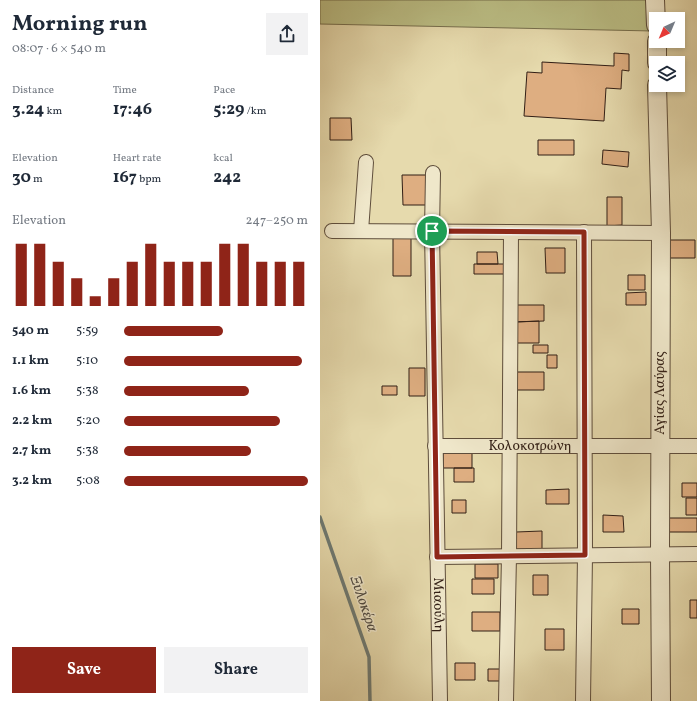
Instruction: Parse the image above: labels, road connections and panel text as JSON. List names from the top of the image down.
{
  "streets": {
    "street": ["Αγίας Λαύρας", "Κολοκοτρώνη", "Μιαούλη"]
  },
  "crossings": [
    ["Αγίας Λαύρας", "Κολοκοτρώνη"],
    ["Κολοκοτρώνη", "Μιαούλη"]
  ],
  "water": ["Ξυλοκέρα"],
  "north": "bottom left",
  "page": {
    "heading": ["Morning run", "08:07 · 6 × 540 m"],
    "stats": [
      ["Distance", "3.24 km"],
      ["Time", "17:46"],
      ["Pace", "5:29 /km"],
      ["Elevation", "30 m"],
      ["Heart rate", "167 bpm"],
      ["kcal", "242"]
    ],
    "chart": ["Elevation", "247–250 m"],
    "list": [
      {
        "name": "540 m",
        "note": "5:59"
      },
      {
        "name": "1.1 km",
        "note": "5:10"
      },
      {
        "name": "1.6 km",
        "note": "5:38"
      },
      {
        "name": "2.2 km",
        "note": "5:20"
      },
      {
        "name": "2.7 km",
        "note": "5:38"
      },
      {
        "name": "3.2 km",
        "note": "5:08"
      }
    ],
    "buttons": ["Save", "Share"]
  }
}
